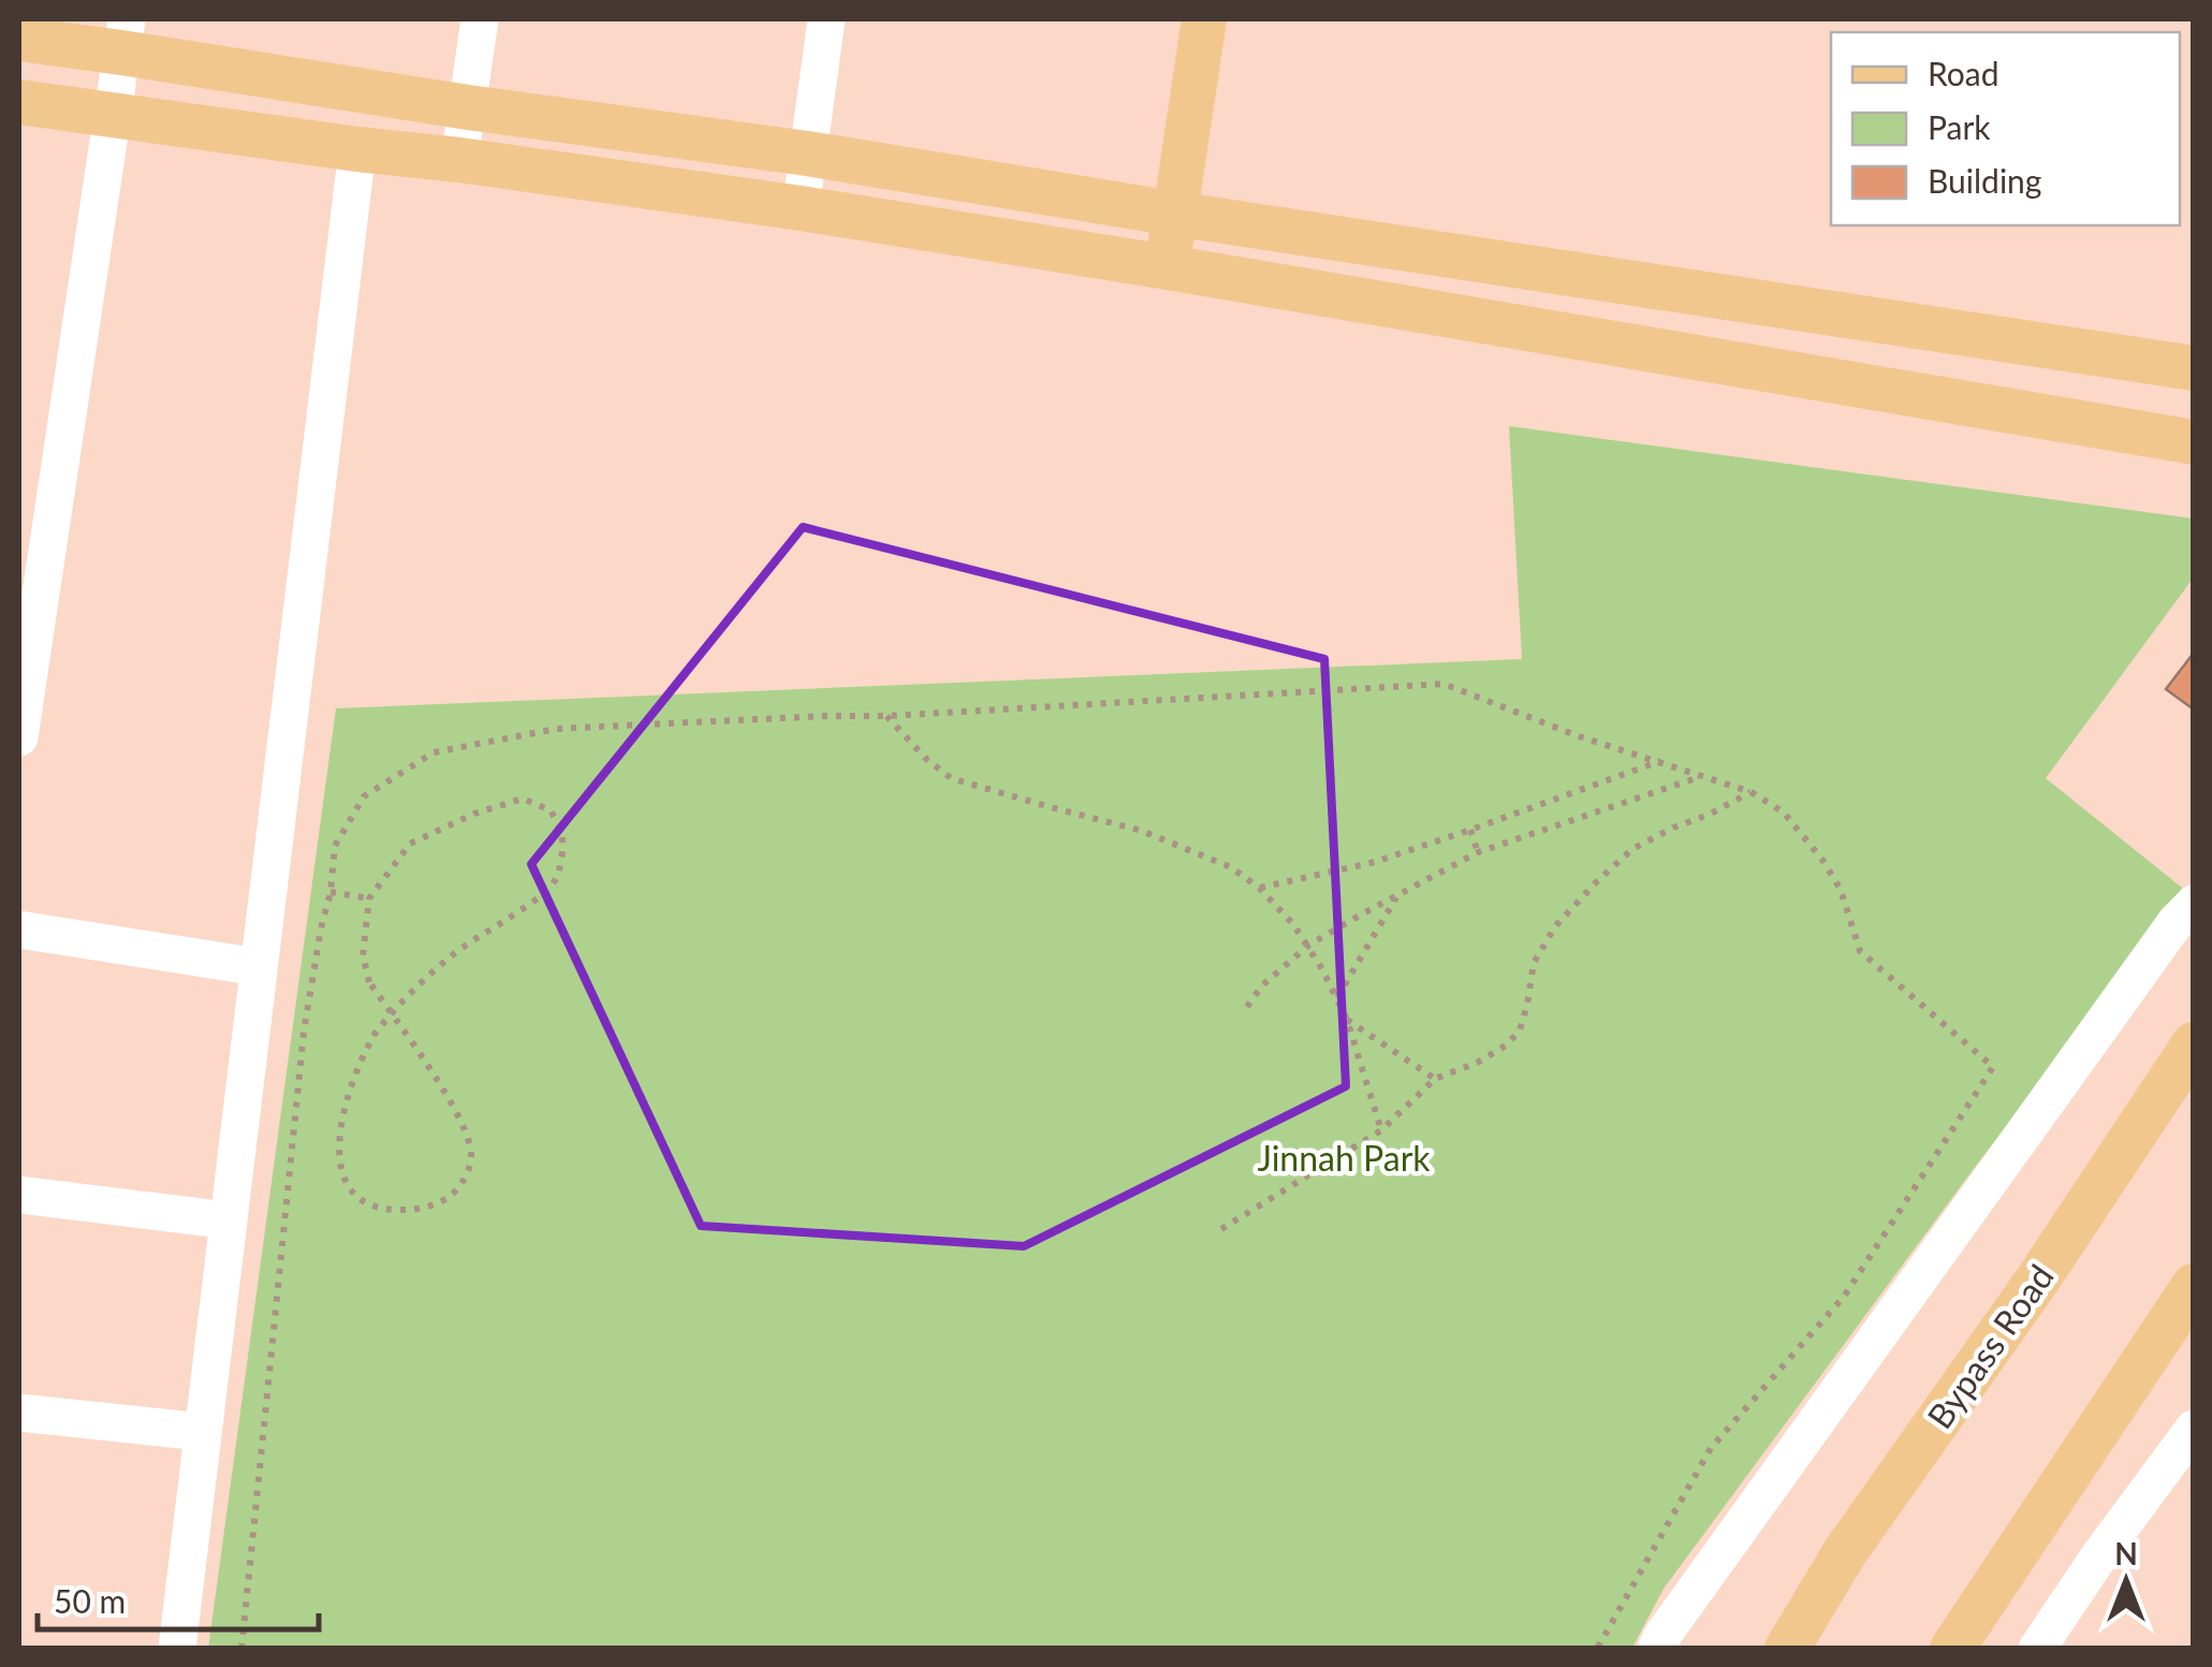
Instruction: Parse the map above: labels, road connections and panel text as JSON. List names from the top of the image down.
{
  "streets": {
    "main road": ["Bypass Road"]
  },
  "parks": ["Jinnah Park"],
  "legend": ["Road", "Park", "Building"],
  "scale_bar": "50 m",
  "north": "top"
}
